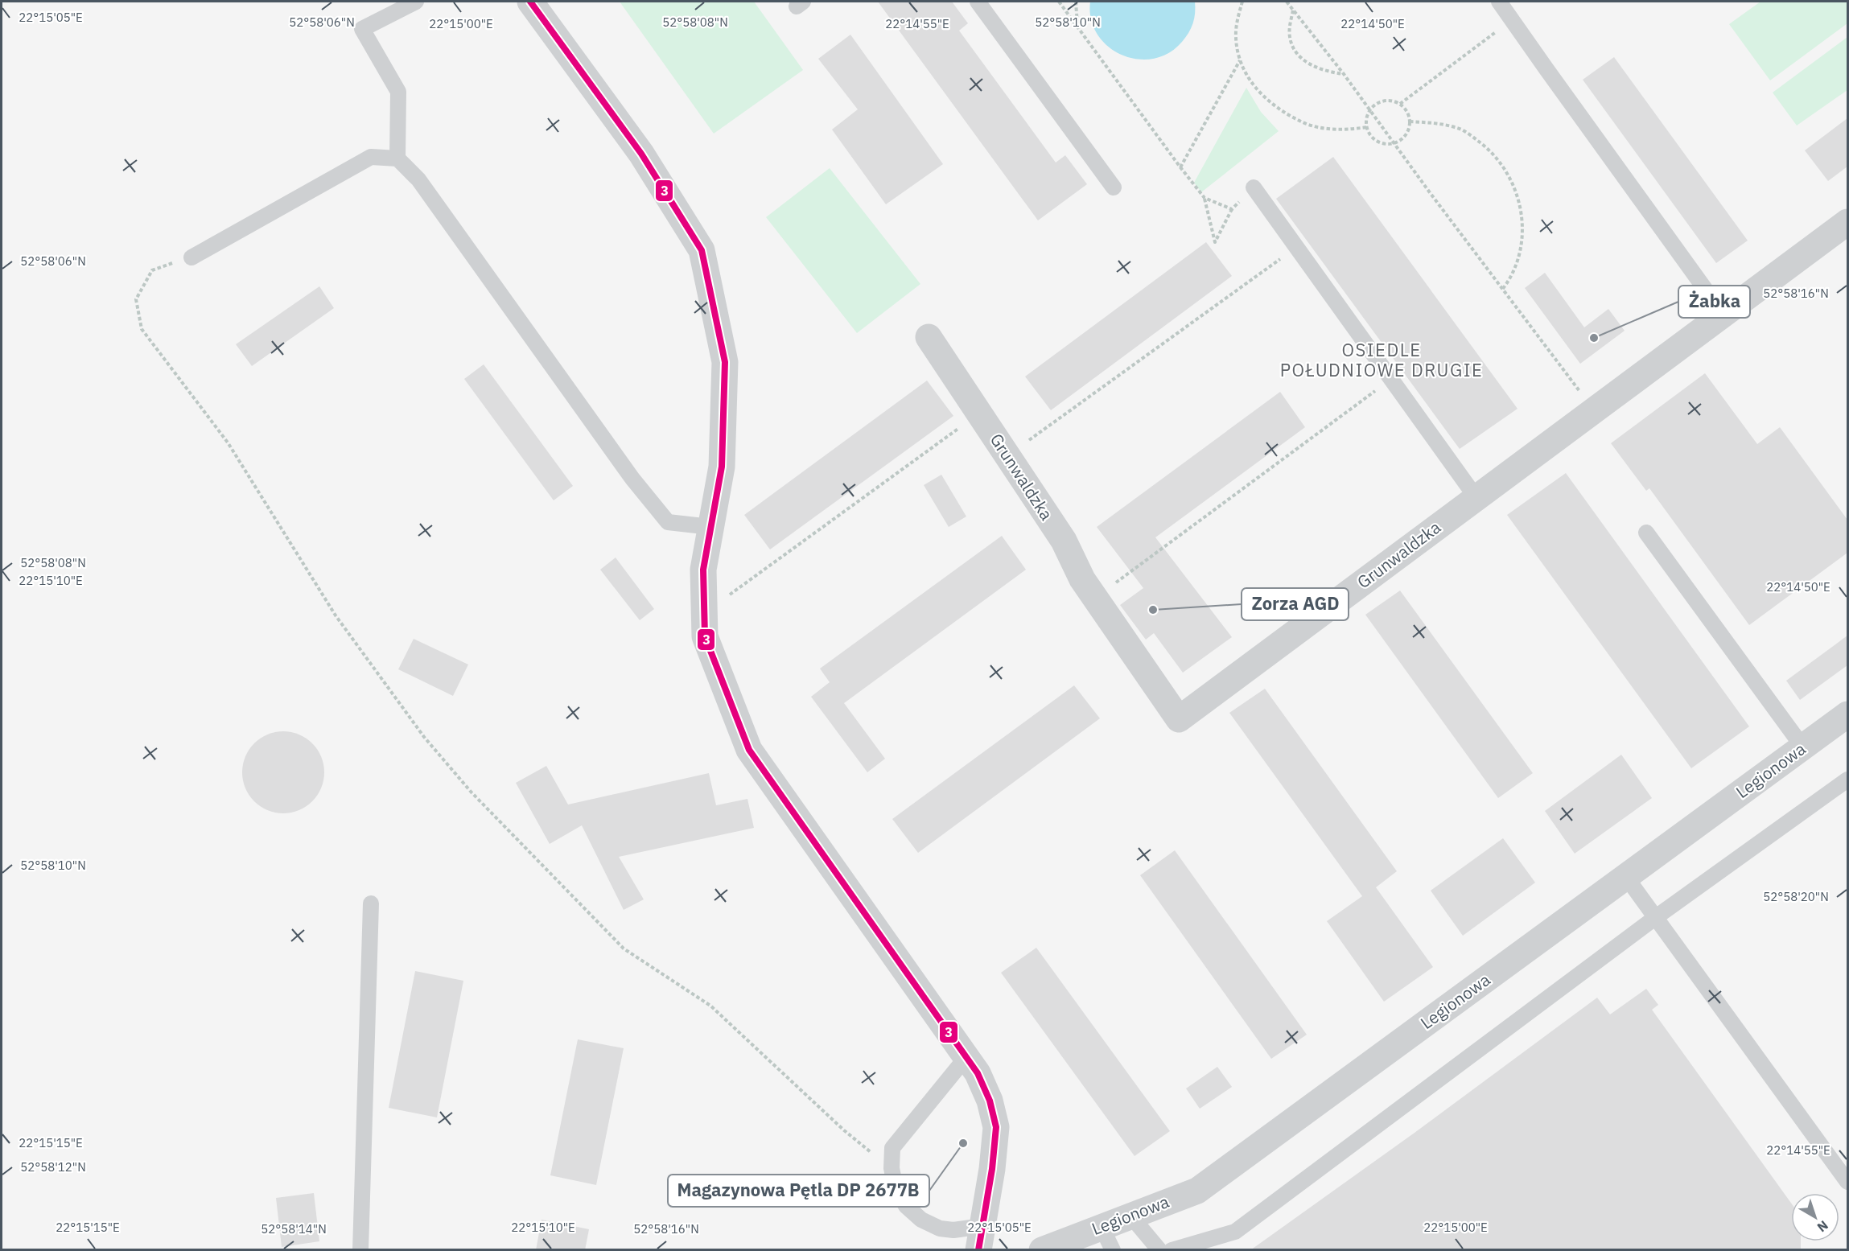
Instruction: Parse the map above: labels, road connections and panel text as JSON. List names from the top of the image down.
{
  "streets": {
    "street": ["Grunwaldzka", "Legionowa"]
  },
  "districts": ["OSIEDLE POŁUDNIOWE DRUGIE"],
  "places": ["Żabka", "Zorza AGD", "Magazynowa Pętla DP 2677B"],
  "lines": ["transit line 3"],
  "north": "bottom right",
  "coordinates": [
    "22°15'05\"E",
    "52°58'06\"N",
    "52°58'08\"N",
    "52°58'10\"N",
    "22°14'50\"E",
    "22°15'00\"E",
    "22°14'55\"E",
    "52°58'16\"N",
    "22°15'10\"E",
    "52°58'20\"N",
    "22°15'15\"E",
    "52°58'12\"N",
    "52°58'14\"N"
  ]
}
